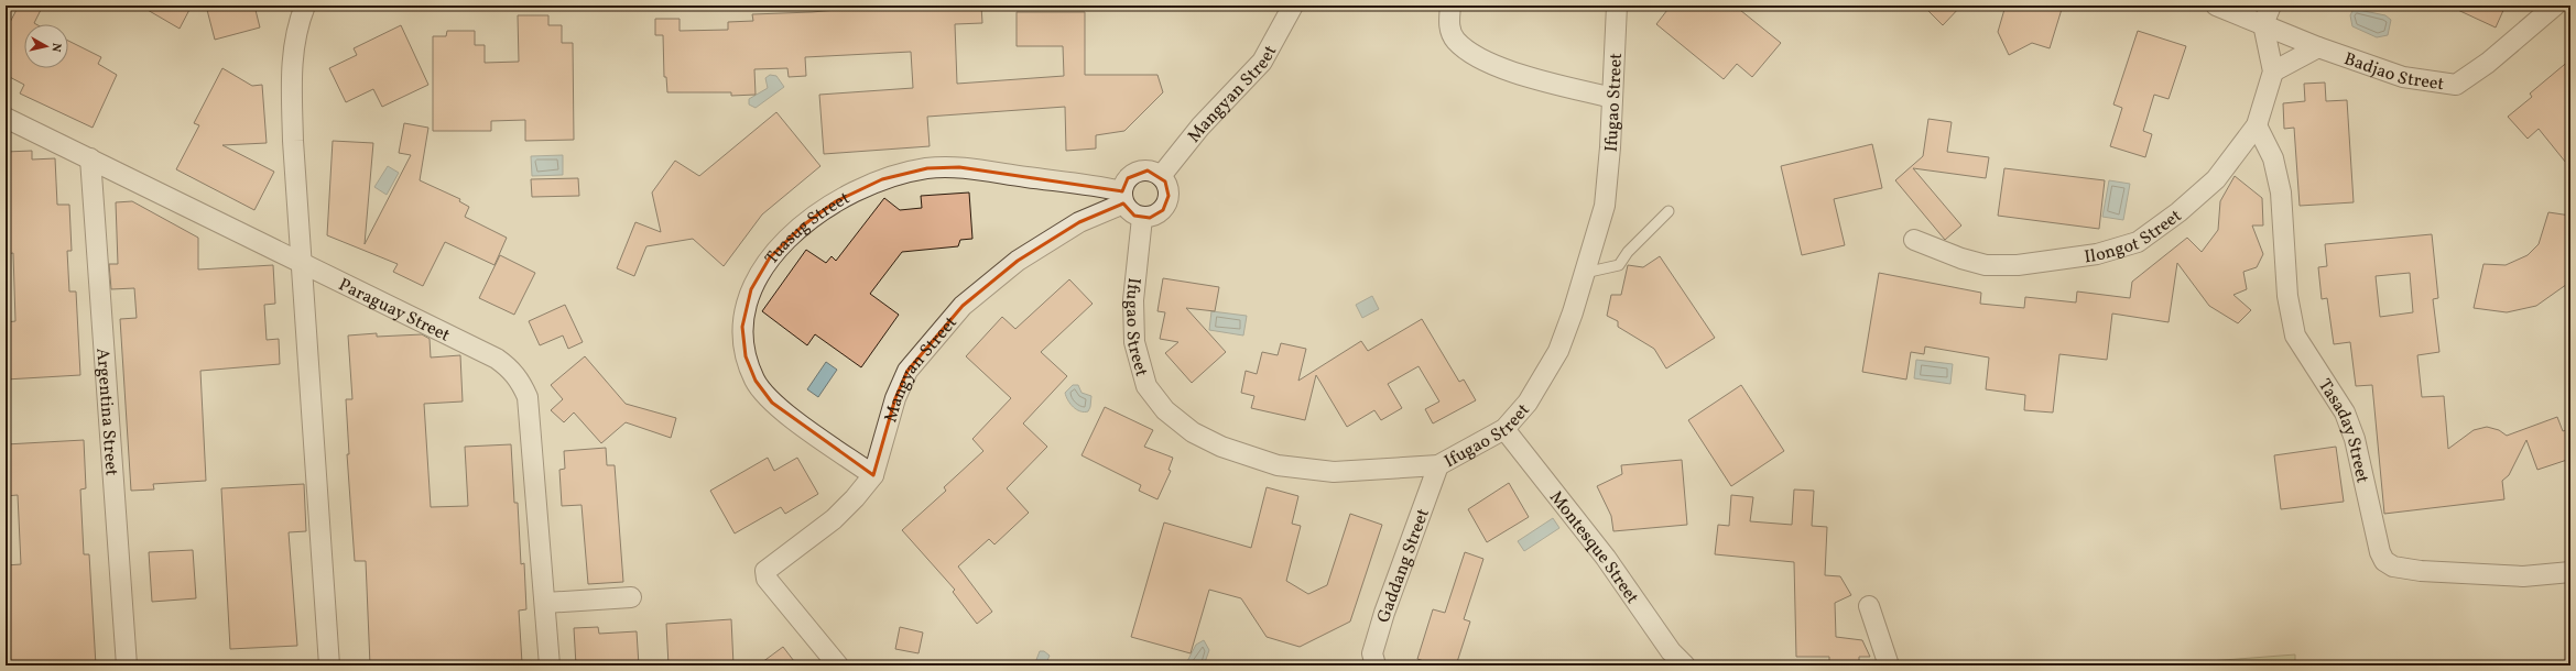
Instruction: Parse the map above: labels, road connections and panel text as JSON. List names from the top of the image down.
{
  "streets": {
    "street": [
      "Badjao Street",
      "Mangyan Street",
      "Ifugao Street",
      "Tuasug Street",
      "Ilongot Street",
      "Paraguay Street",
      "Argentina Street",
      "Tasaday Street",
      "Montesque Street",
      "Gaddang Street"
    ]
  },
  "crossings": [
    ["Badjao Street", "Ilongot Street"],
    ["Mangyan Street", "Ifugao Street"],
    ["Mangyan Street", "Tuasug Street"],
    ["Ifugao Street", "Tuasug Street"],
    ["Ifugao Street", "Montesque Street"],
    ["Ifugao Street", "Gaddang Street"],
    ["Ilongot Street", "Tasaday Street"],
    ["Paraguay Street", "Argentina Street"]
  ],
  "north": "right"
}
